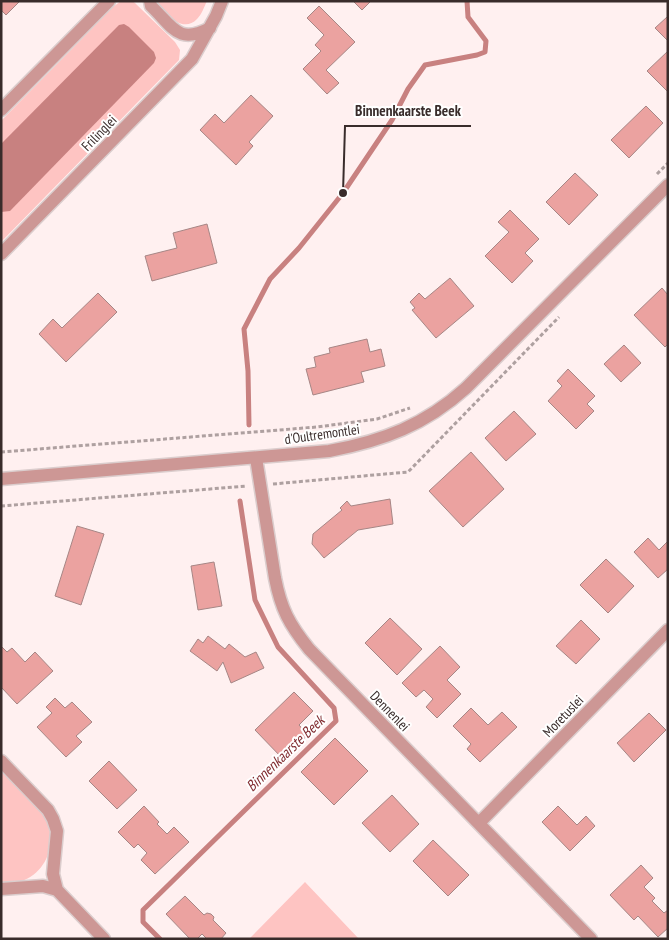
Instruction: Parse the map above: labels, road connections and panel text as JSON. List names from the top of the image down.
{
  "streets": {
    "street": [
      "Frilinglei",
      "d'Oultremontlei",
      "Dennenlei",
      "Moretuslei"
    ]
  },
  "crossings": [
    ["d'Oultremontlei", "Dennenlei"],
    ["Dennenlei", "Moretuslei"]
  ],
  "water": ["Binnenkaarste Beek"],
  "places": ["Binnenkaarste Beek"]
}
